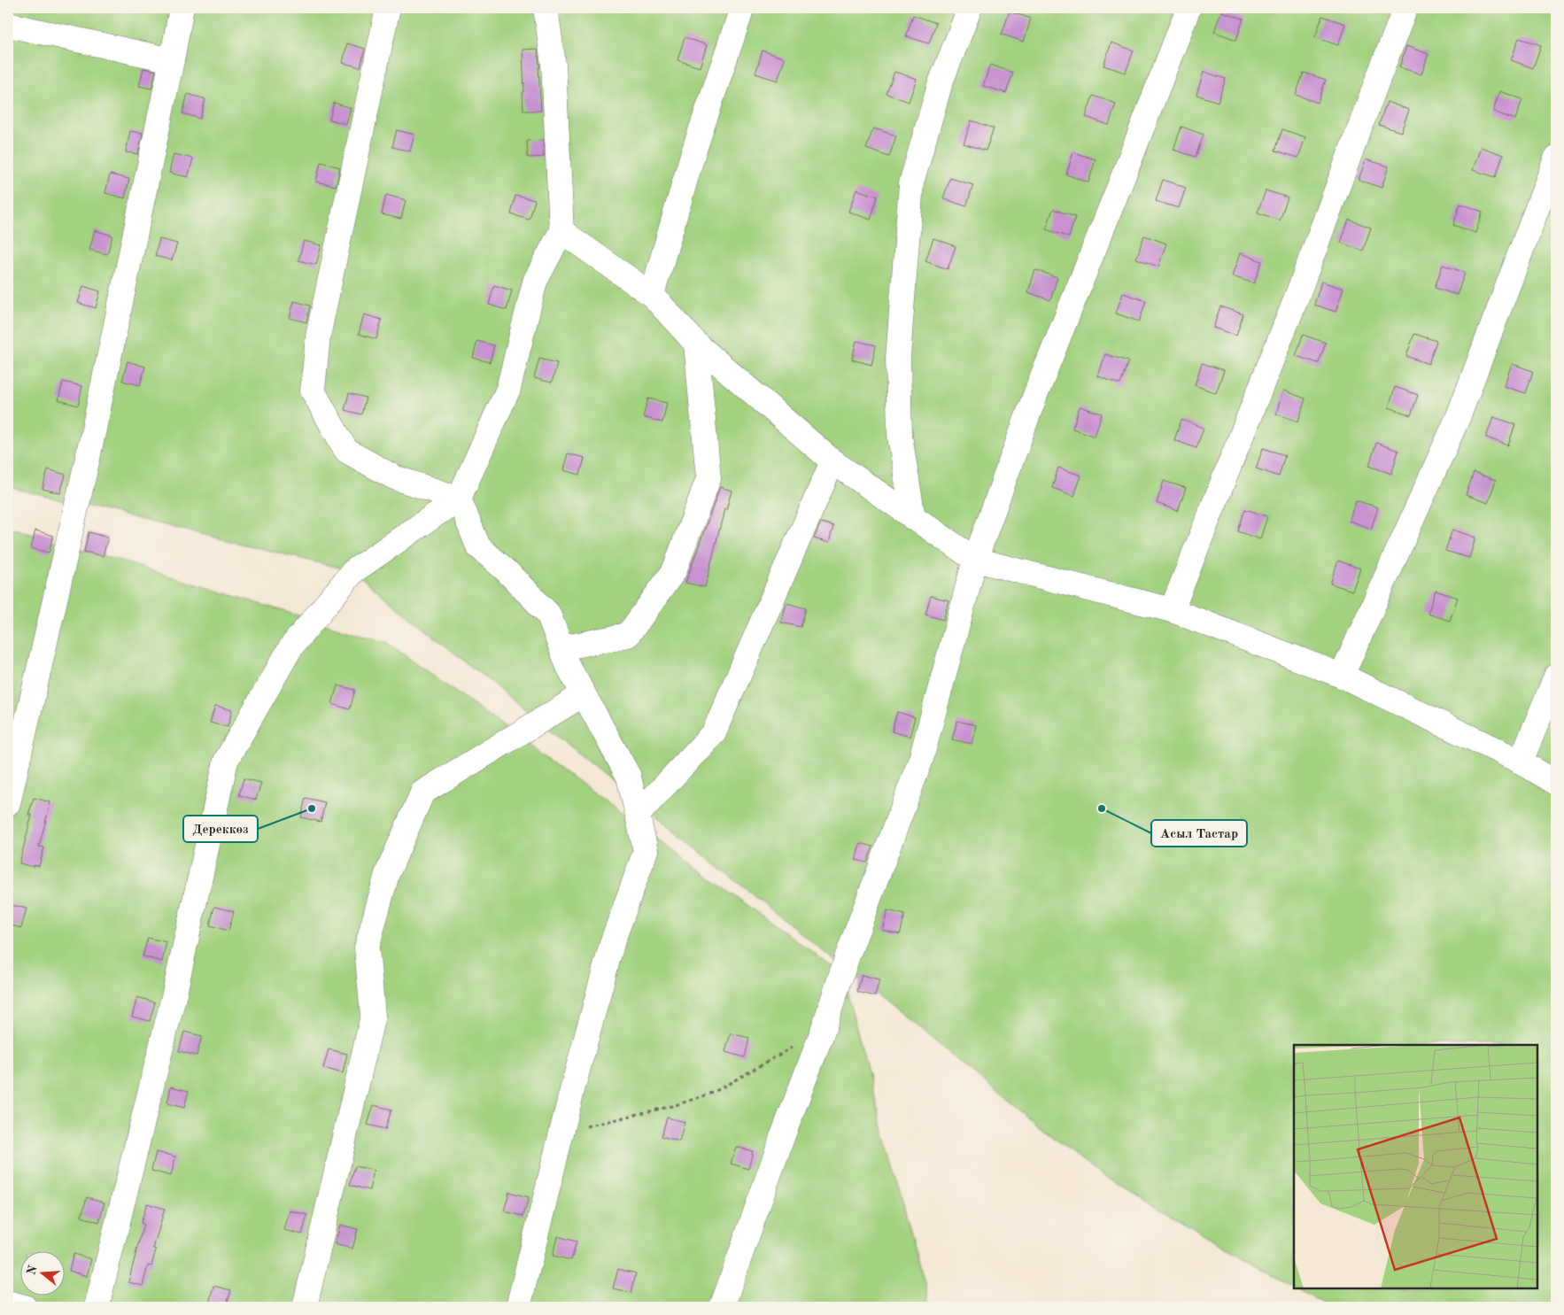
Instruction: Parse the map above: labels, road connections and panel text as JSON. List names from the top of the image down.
{
  "places": ["Дереккөз", "Асыл Тастар"],
  "north": "left"
}
